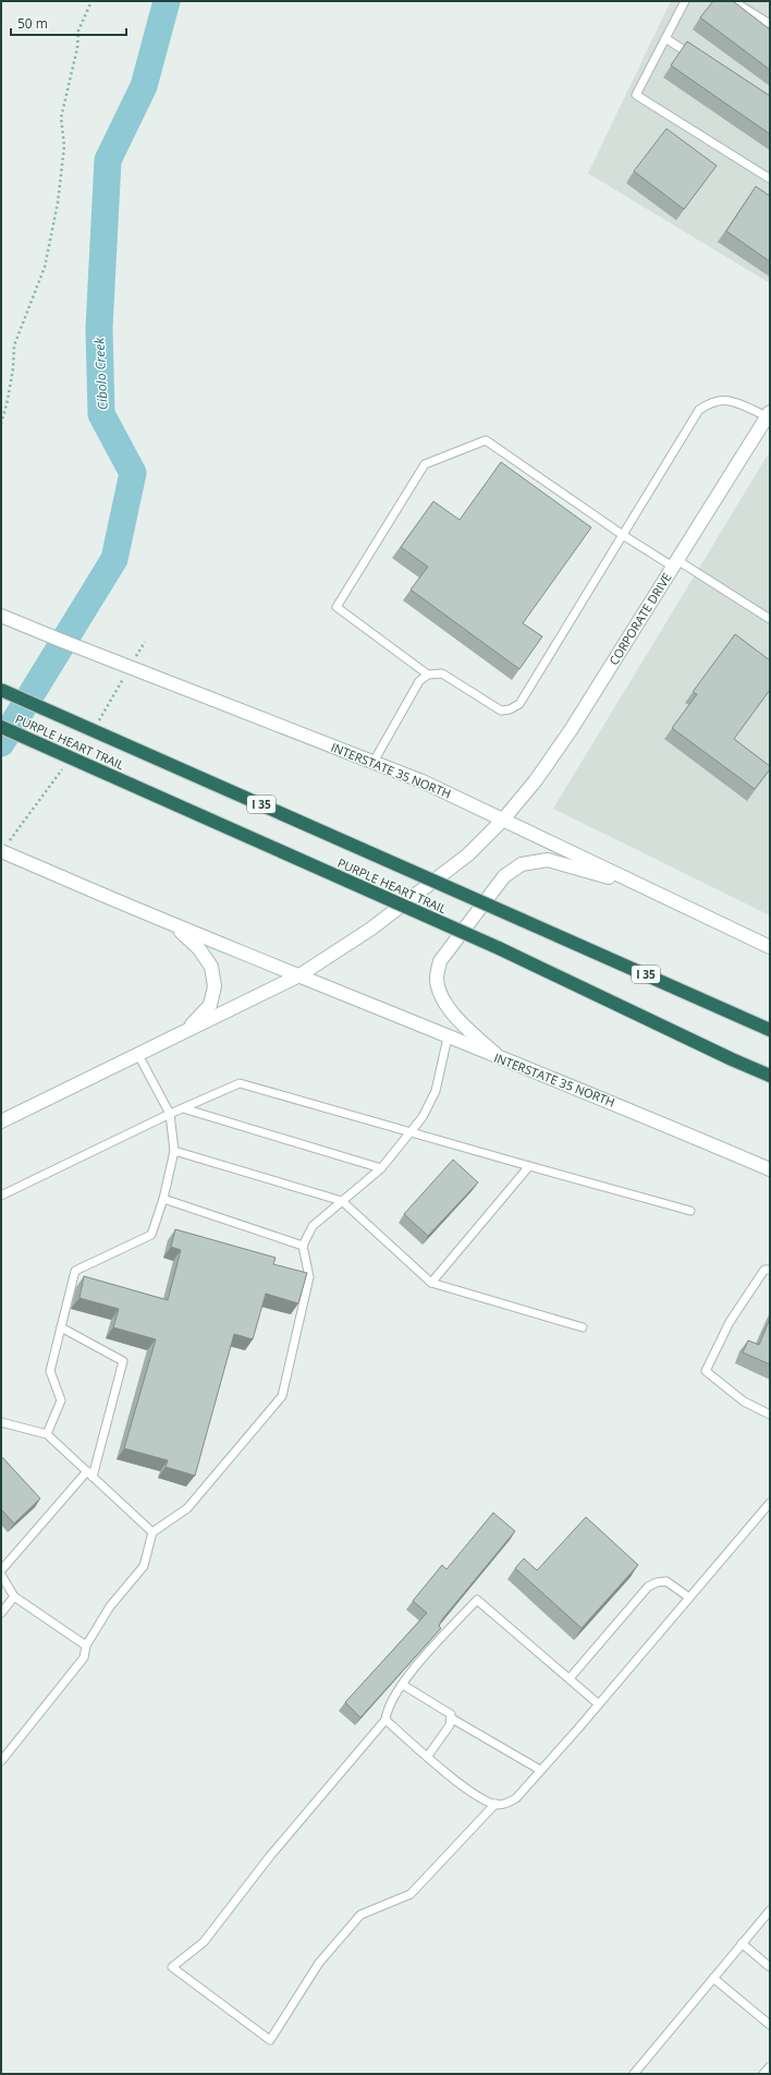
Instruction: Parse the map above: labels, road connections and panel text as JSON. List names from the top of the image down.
{
  "streets": {
    "highway": ["PURPLE HEART TRAIL", "I 35"],
    "main road": ["CORPORATE DRIVE", "INTERSTATE 35 NORTH"]
  },
  "crossings": [
    ["CORPORATE DRIVE", "INTERSTATE 35 NORTH"]
  ],
  "water": ["Cibolo Creek"],
  "scale_bar": "50 m"
}
